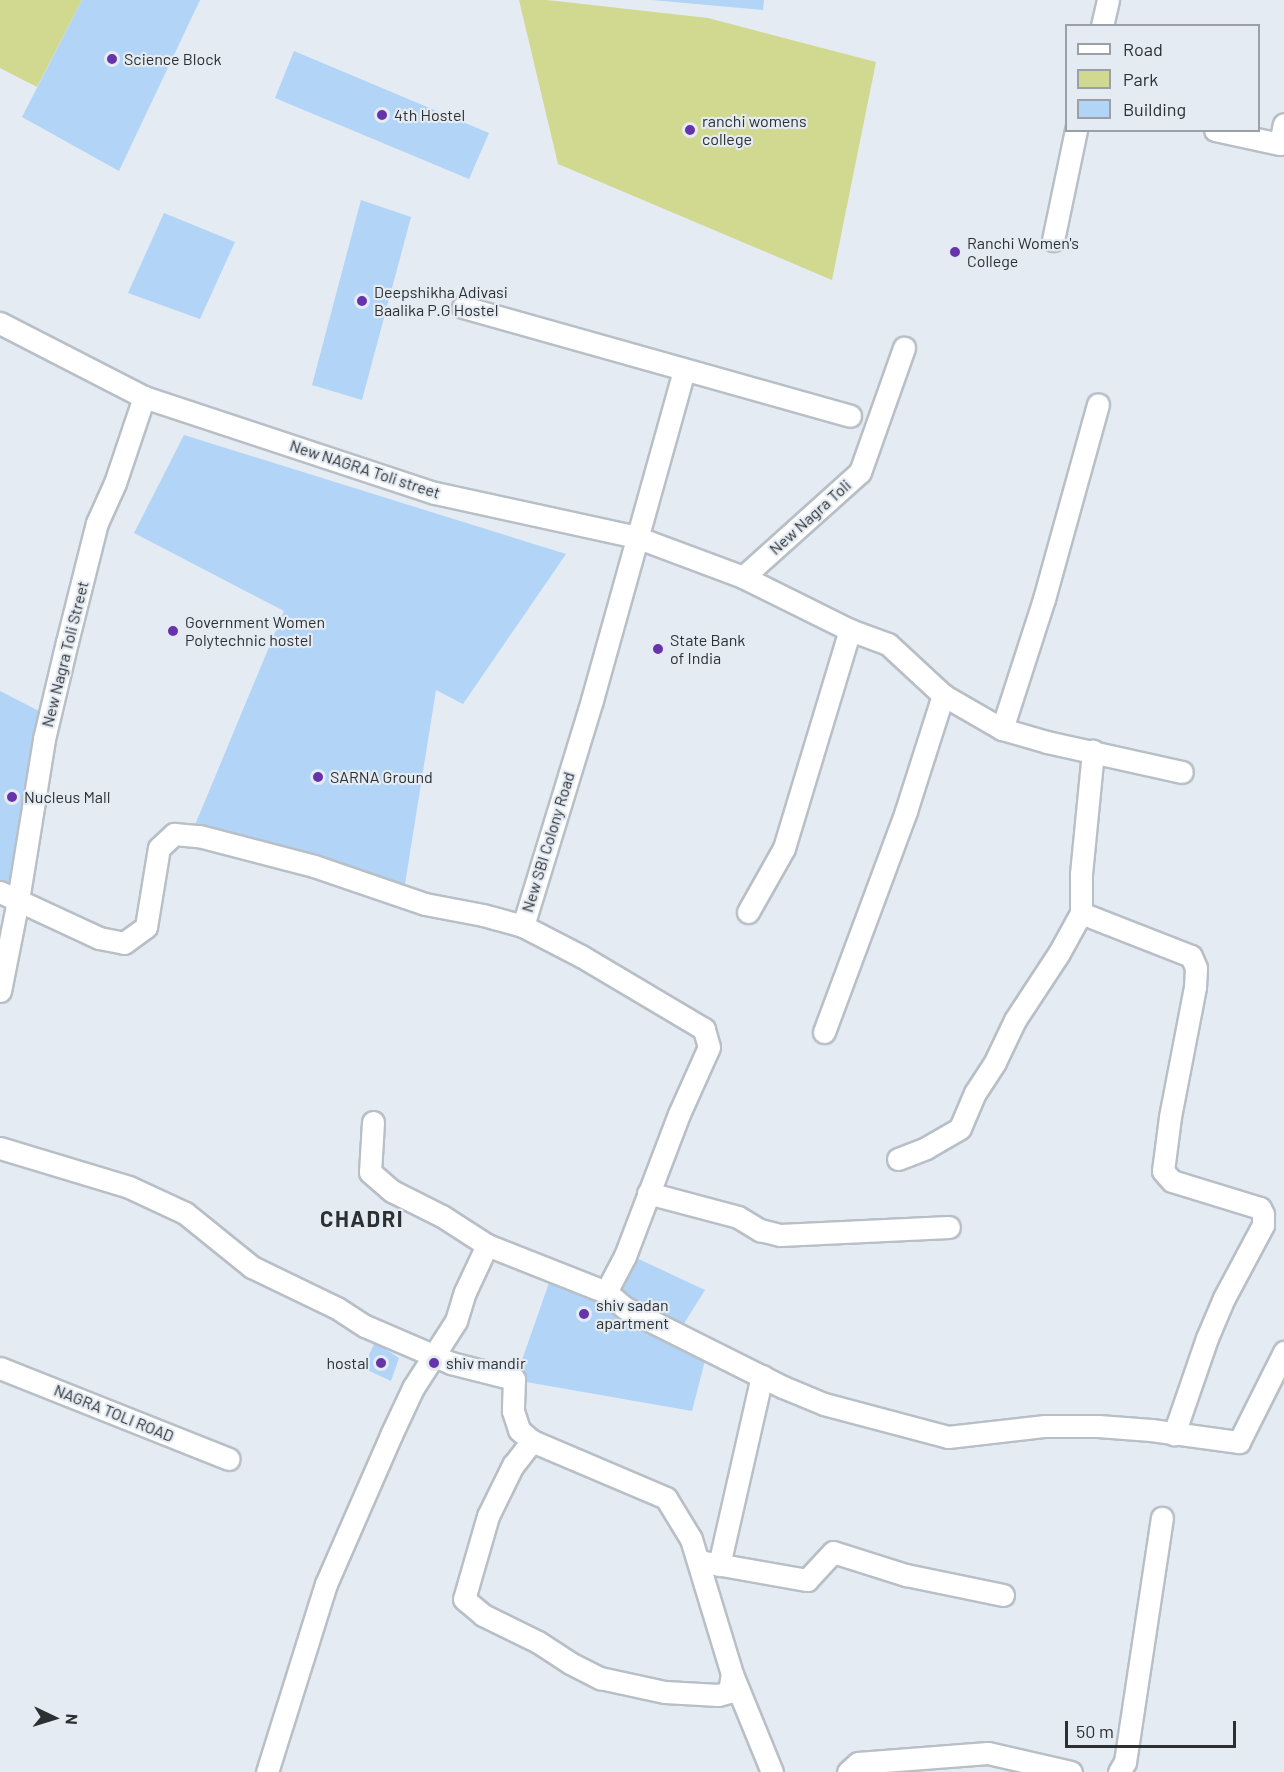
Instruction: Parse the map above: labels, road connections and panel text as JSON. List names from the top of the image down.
{
  "streets": {
    "street": [
      "New NAGRA Toli street",
      "New Nagra Toli",
      "New Nagra Toli Street",
      "New SBI Colony Road",
      "NAGRA TOLI ROAD"
    ]
  },
  "crossings": [
    ["New NAGRA Toli street", "New Nagra Toli"],
    ["New NAGRA Toli street", "New Nagra Toli Street"],
    ["New NAGRA Toli street", "New SBI Colony Road"],
    ["New Nagra Toli Street", "New SBI Colony Road"]
  ],
  "districts": ["CHADRI"],
  "places": [
    "Science Block",
    "4th Hostel",
    "ranchi womens college",
    "Ranchi Women's College",
    "Deepshikha Adivasi Baalika P.G Hostel",
    "Government Women Polytechnic hostel",
    "State Bank of India",
    "SARNA Ground",
    "Nucleus Mall",
    "shiv sadan apartment",
    "hostal",
    "shiv mandir"
  ],
  "legend": ["Road", "Park", "Building"],
  "scale_bar": "50 m",
  "north": "right"
}
